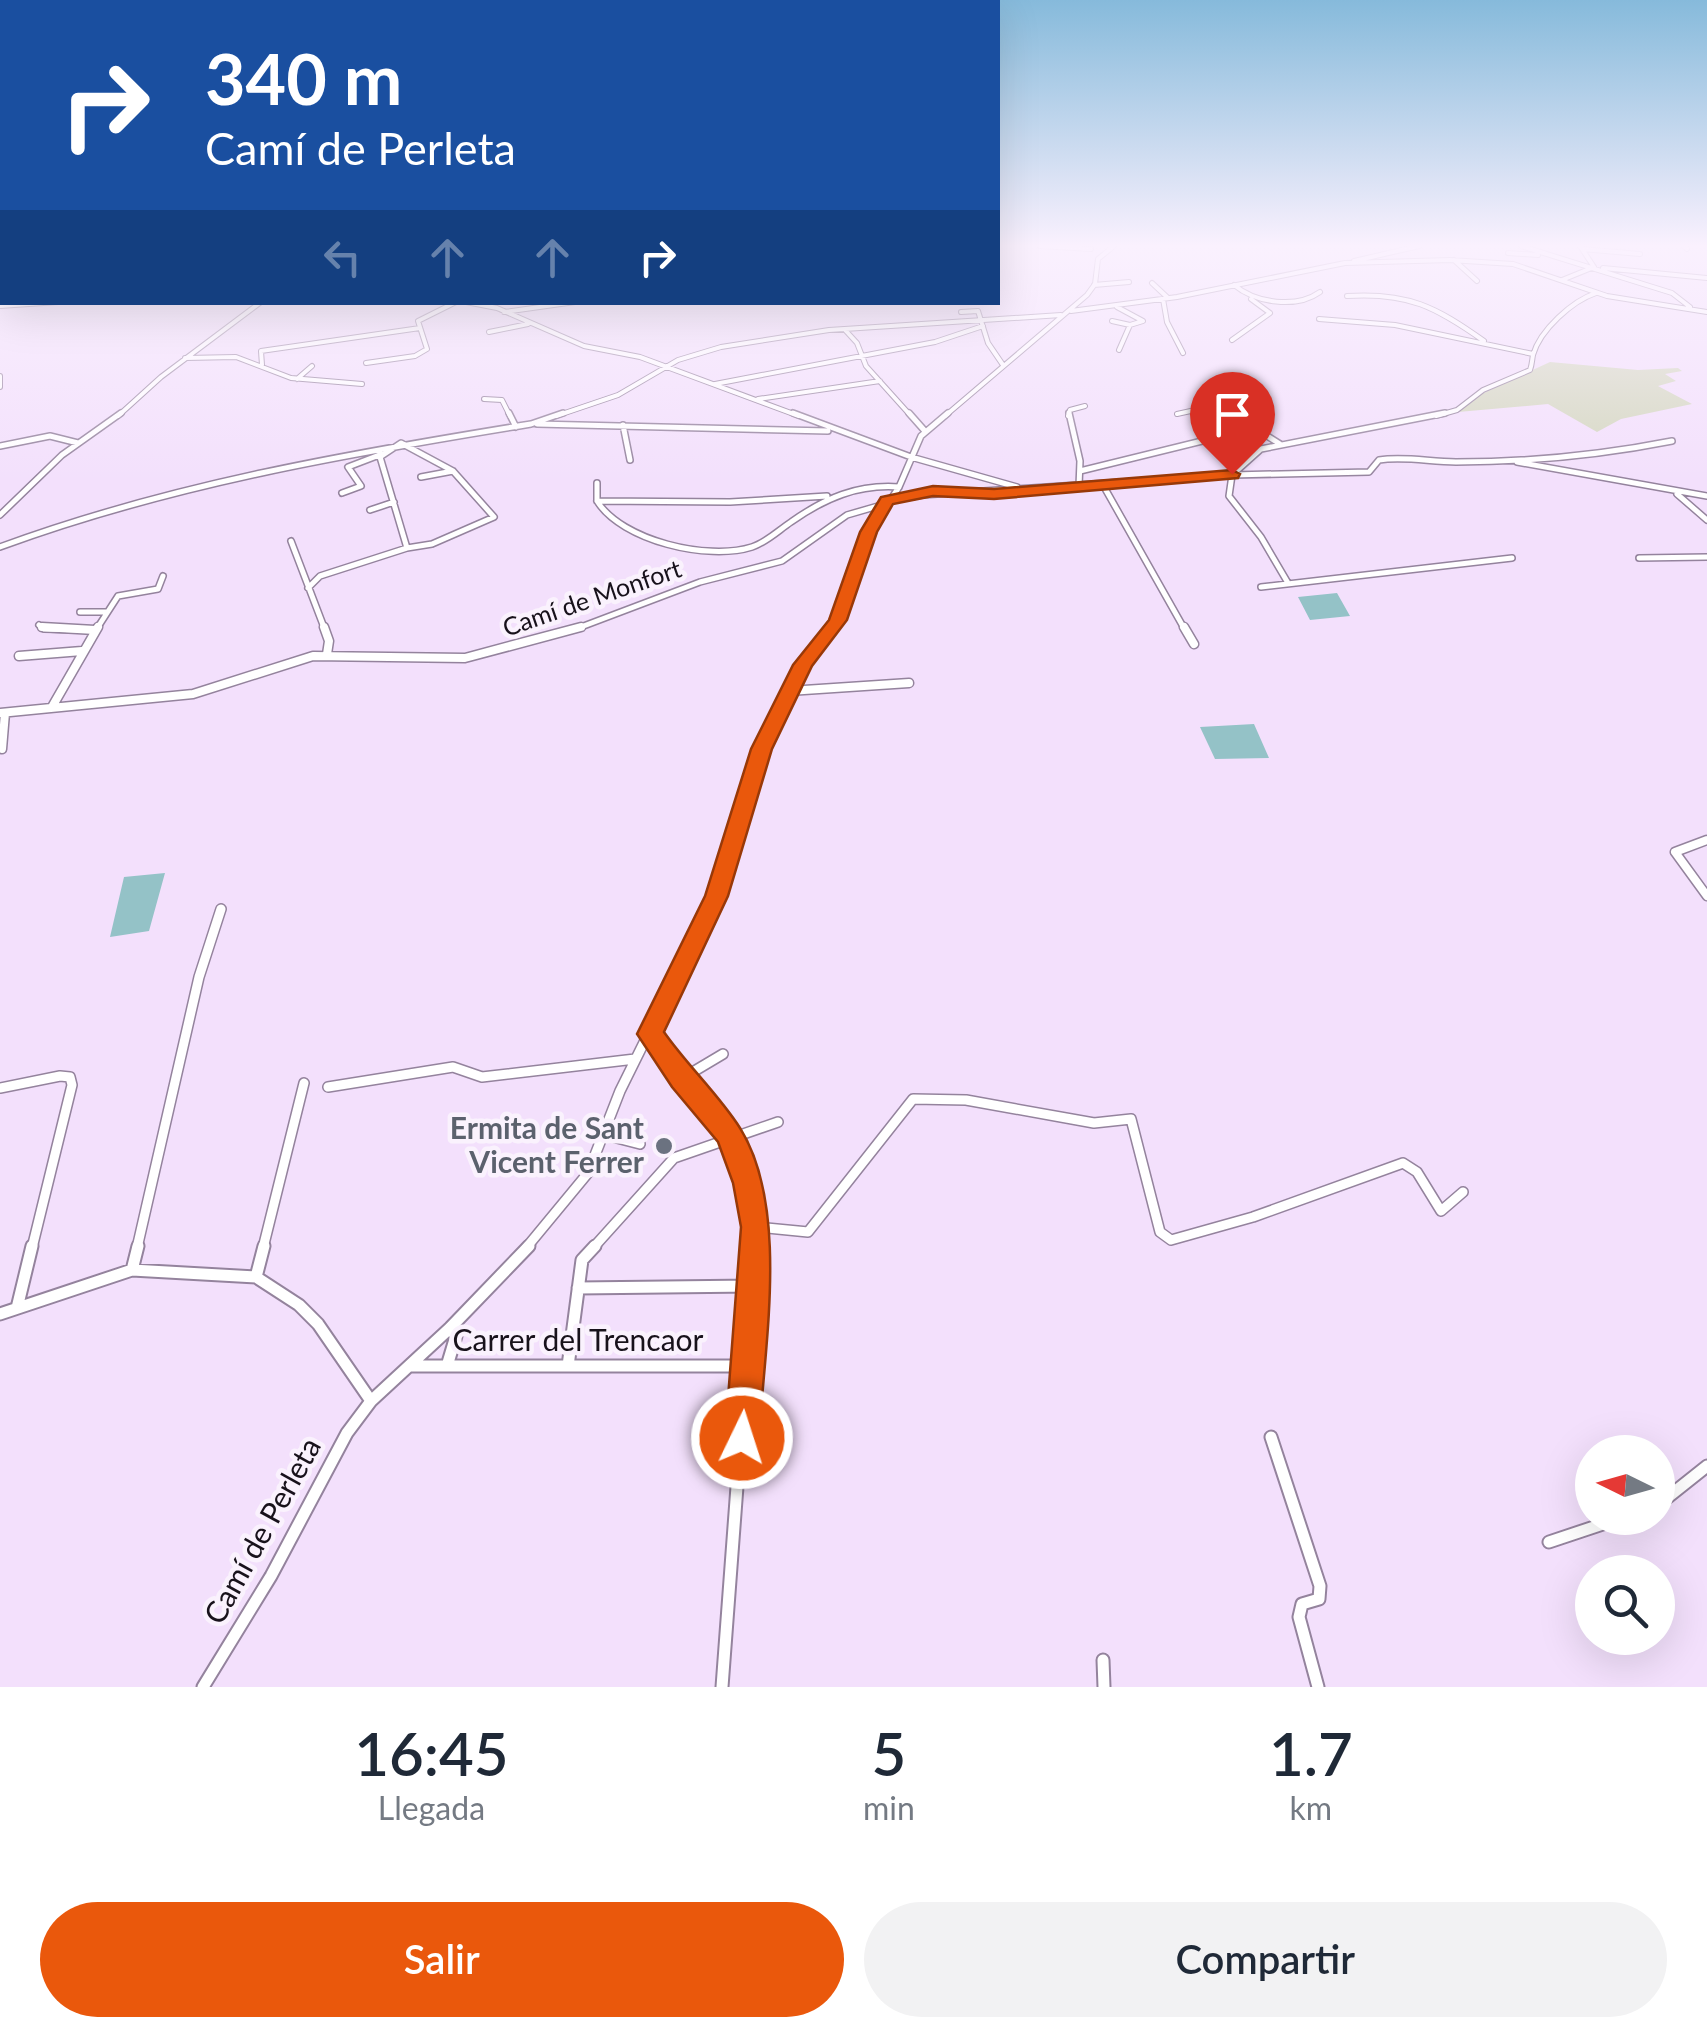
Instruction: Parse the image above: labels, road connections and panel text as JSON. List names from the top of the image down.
{
  "streets": {
    "street": ["Camí de Monfort", "Carrer del Trencaor", "Camí de Perleta"]
  },
  "crossings": [
    ["Carrer del Trencaor", "Camí de Perleta"]
  ],
  "places": ["Ermita de Sant Vicent Ferrer"],
  "north": "left",
  "page": {
    "turn": ["340 m", "Camí de Perleta"],
    "eta": [
      "16:45",
      "Llegada",
      "5",
      "min",
      "1.7",
      "km"
    ],
    "buttons": ["Salir", "Compartir"]
  }
}
